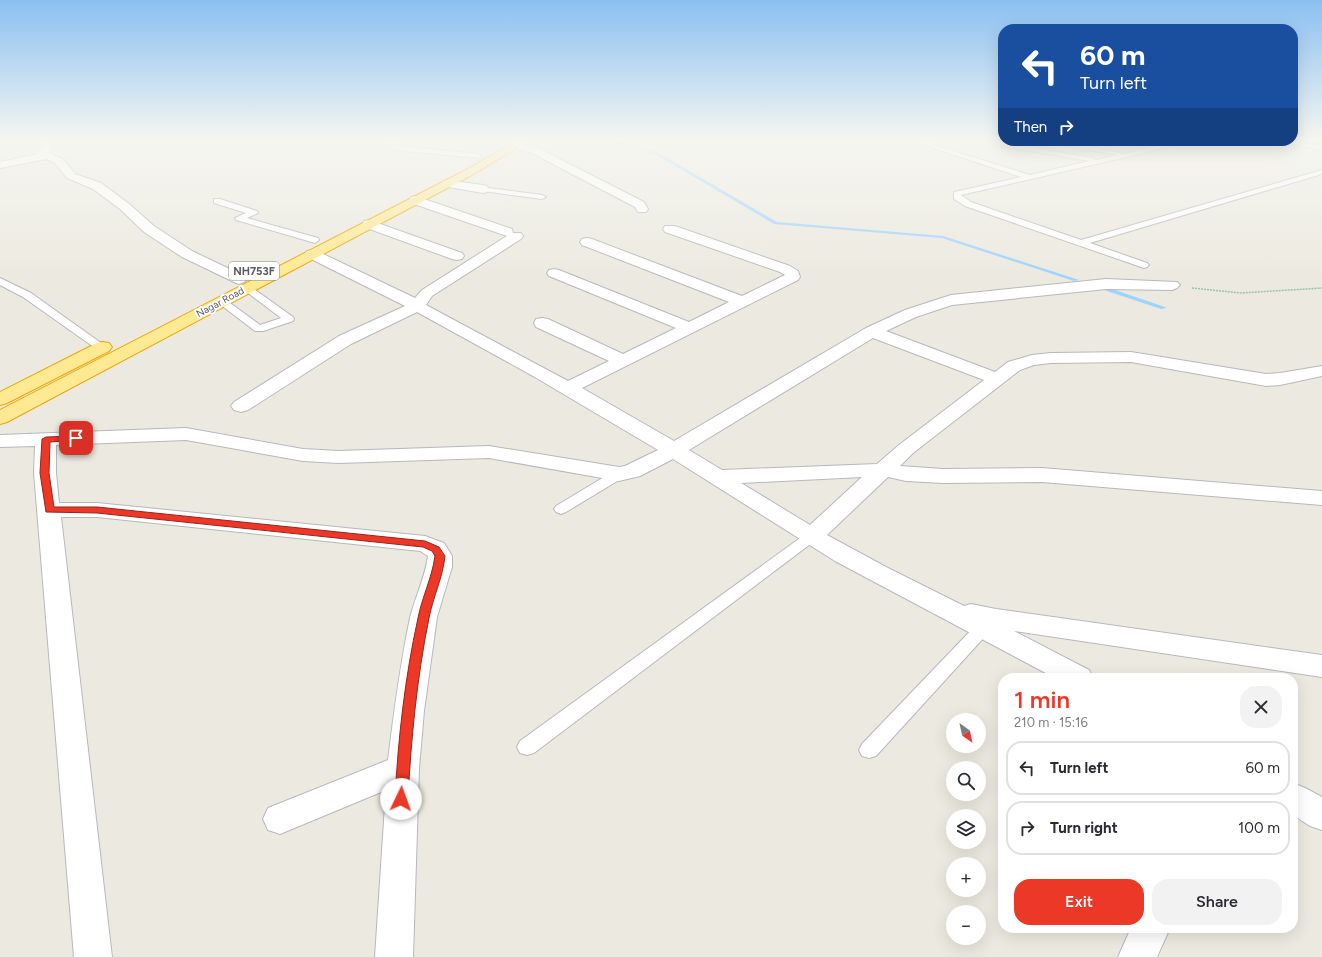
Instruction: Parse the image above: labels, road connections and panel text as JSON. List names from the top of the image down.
{
  "streets": {
    "highway": ["NH753F", "Nagar Road"]
  },
  "north": "bottom right",
  "page": {
    "turn": ["60 m", "Turn left"],
    "then": "Then",
    "heading": ["1 min", "210 m · 15:16"],
    "map_buttons": ["+", "−"],
    "list": [
      {
        "name": "Turn left",
        "value": "60 m"
      },
      {
        "name": "Turn right",
        "value": "100 m"
      }
    ],
    "buttons": ["Exit", "Share"]
  }
}
